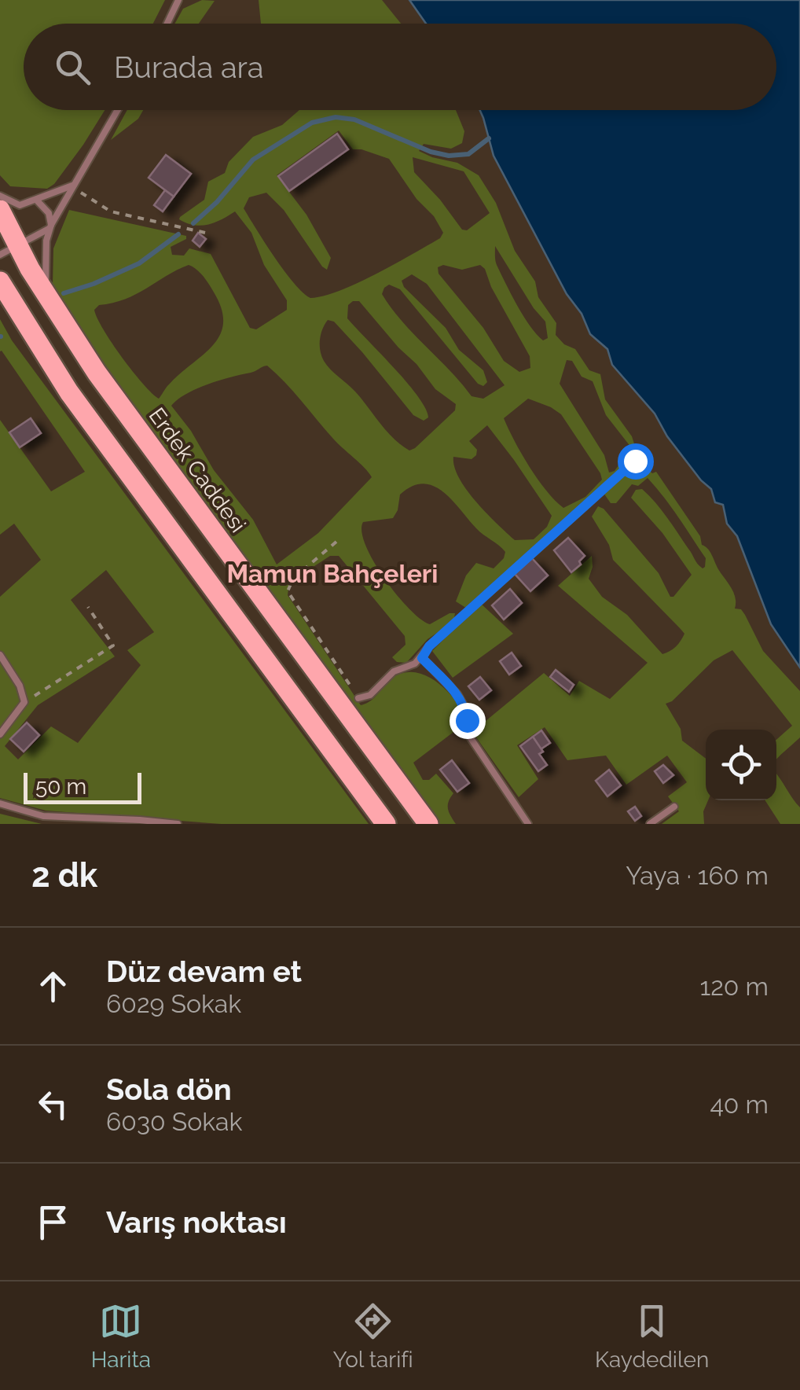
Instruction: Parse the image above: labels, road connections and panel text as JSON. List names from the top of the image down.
{
  "streets": {
    "main road": ["Erdek Caddesi"]
  },
  "districts": ["Mamun Bahçeleri"],
  "scale_bar": "50 m",
  "page": {
    "search": "Burada ara",
    "scale": "50 m",
    "heading": ["2 dk", "Yaya · 160 m"],
    "list": [
      ["Düz devam et", "6029 Sokak", "120 m"],
      ["Sola dön", "6030 Sokak", "40 m"],
      "Varış noktası"
    ],
    "nav": ["Harita", "Yol tarifi", "Kaydedilen"]
  }
}
